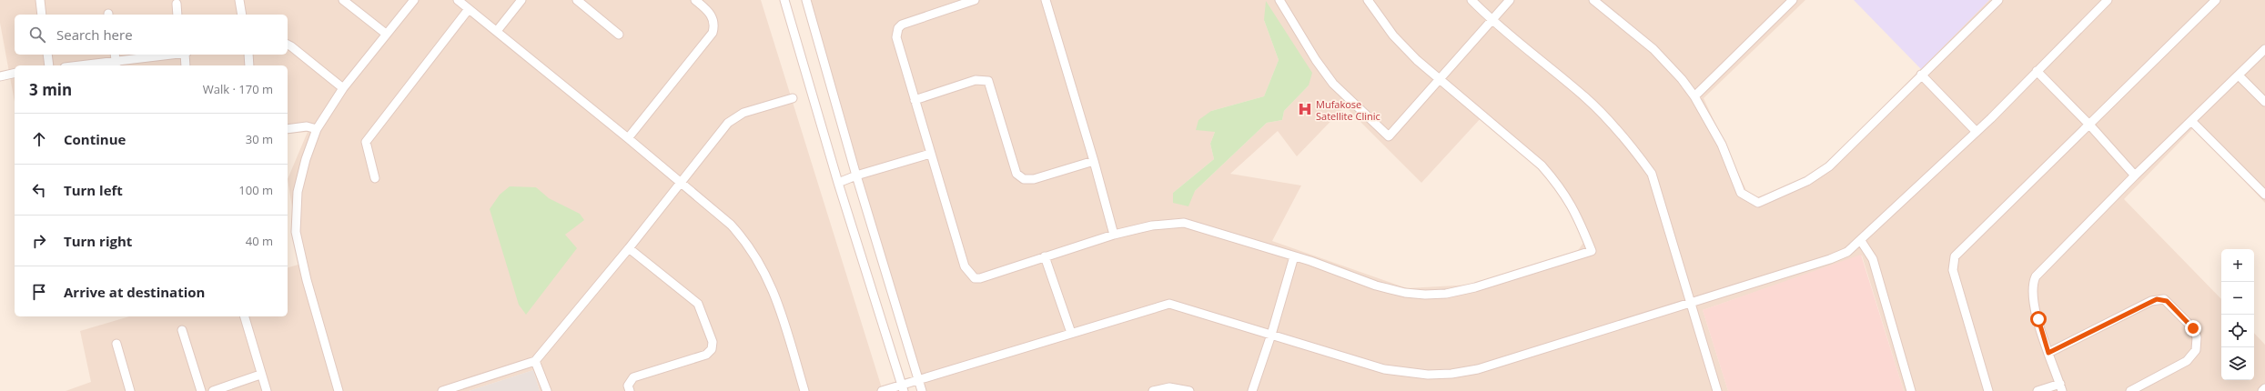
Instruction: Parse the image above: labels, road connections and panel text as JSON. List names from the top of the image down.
{
  "places": {
    "hospital": ["Mufakose Satellite Clinic"]
  },
  "page": {
    "search": "Search here",
    "heading": ["3 min", "Walk · 170 m"],
    "list": [
      ["Continue", "30 m"],
      ["Turn left", "100 m"],
      ["Turn right", "40 m"],
      "Arrive at destination"
    ],
    "map_buttons": ["+", "−"]
  }
}
